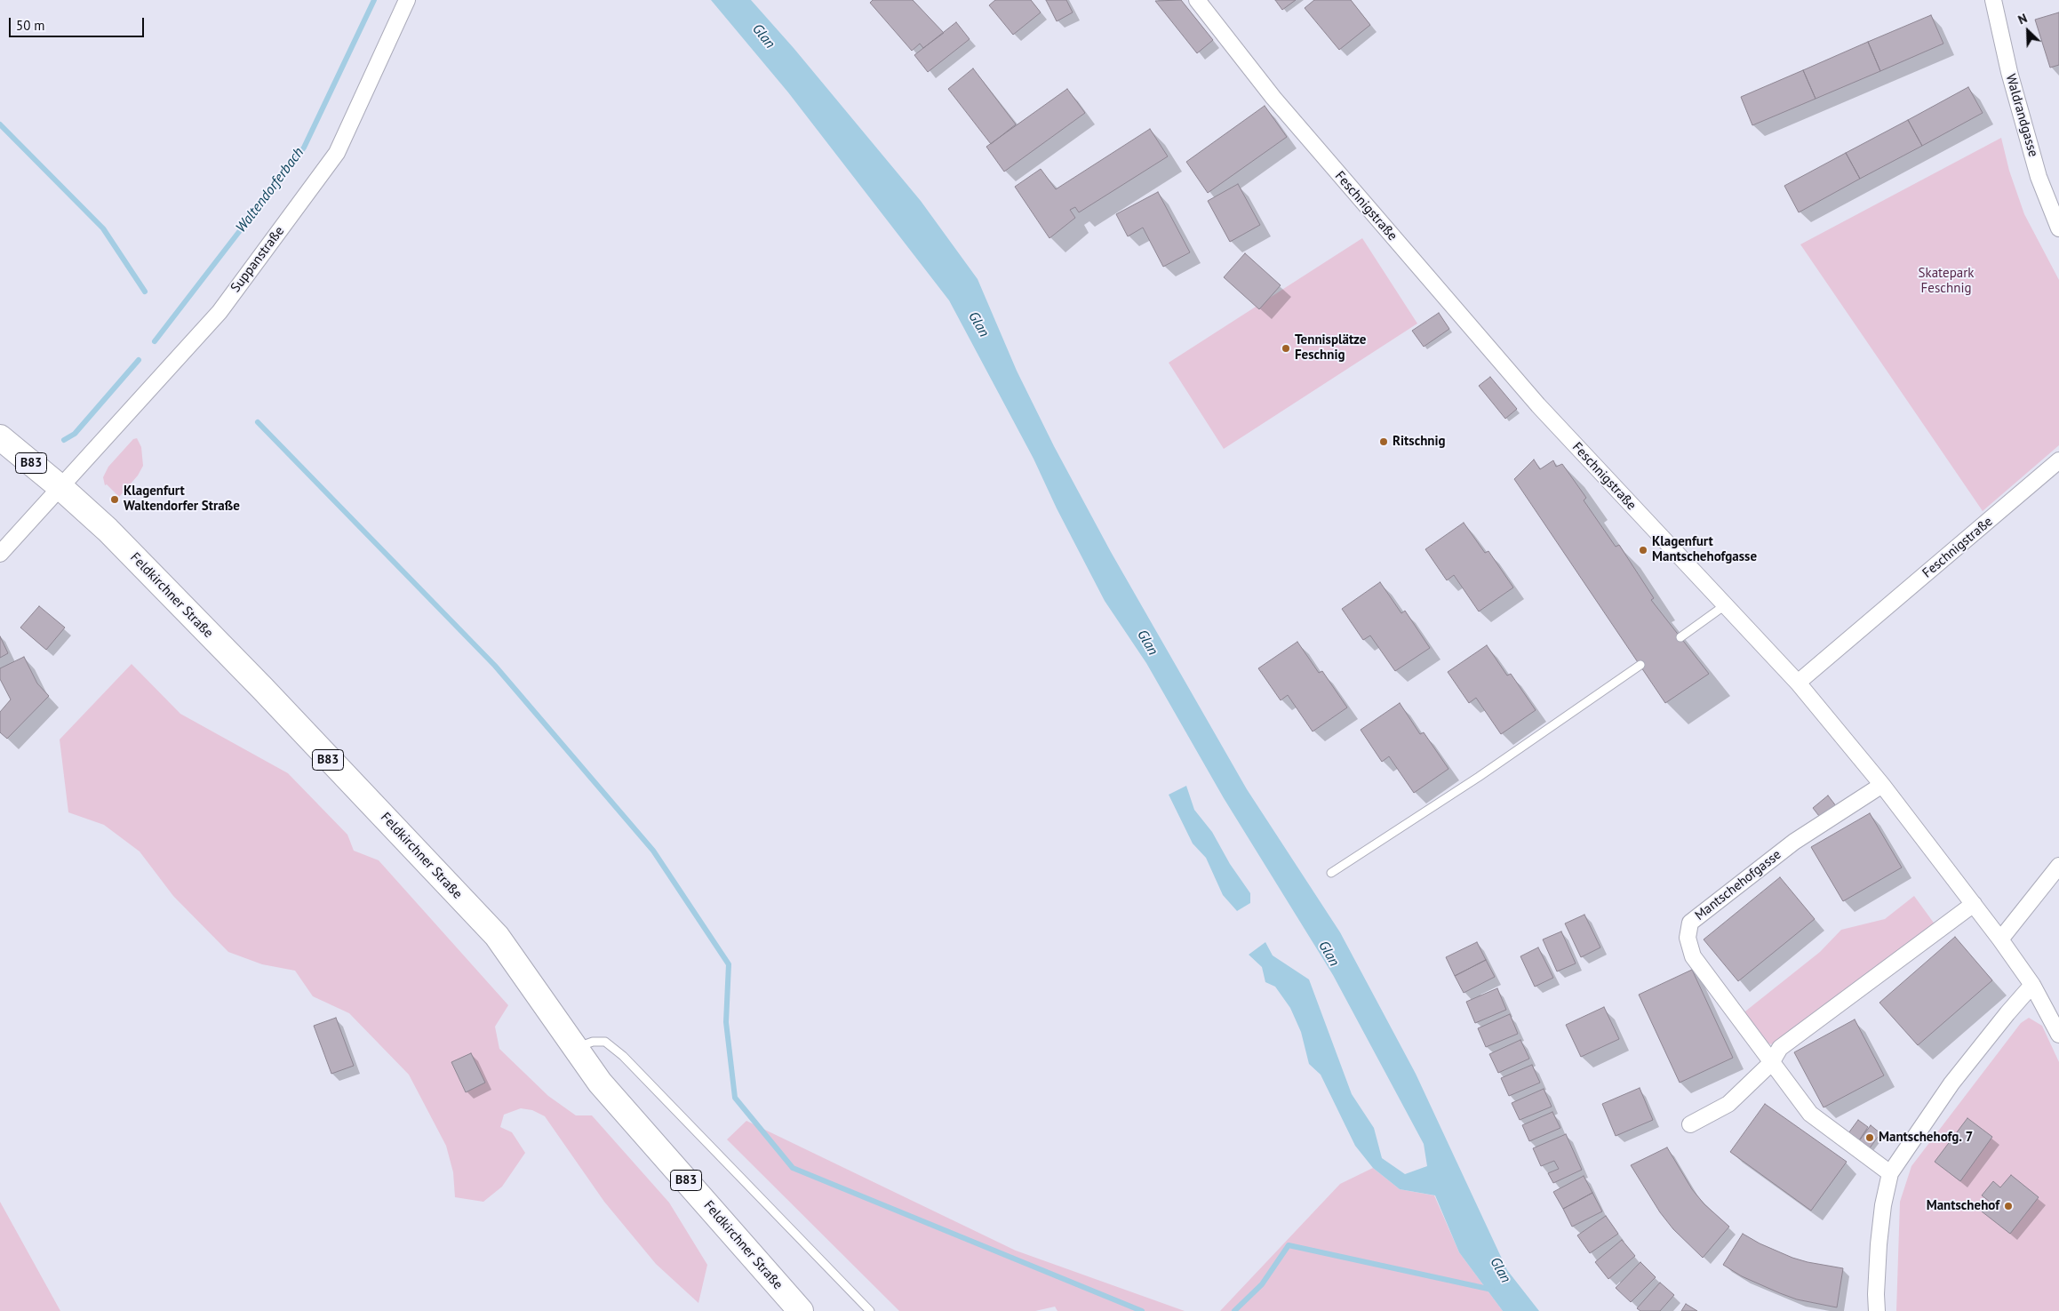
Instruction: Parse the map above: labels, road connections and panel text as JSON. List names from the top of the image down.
{
  "streets": {
    "main road": ["B83", "Feldkirchner Straße"],
    "street": [
      "Waldrandgasse",
      "Feschnigstraße",
      "Suppanstraße",
      "Mantschehofgasse"
    ]
  },
  "crossings": [
    ["Suppanstraße", "Feldkirchner Straße"]
  ],
  "water": ["Glan", "Waltendorferbach"],
  "parks": ["Skatepark Feschnig"],
  "places": [
    "Tennisplätze Feschnig",
    "Ritschnig",
    "Klagenfurt Waltendorfer Straße",
    "Klagenfurt Mantschehofgasse",
    "Mantschehofg. 7",
    "Mantschehof"
  ],
  "scale_bar": "50 m",
  "north": "top left"
}
